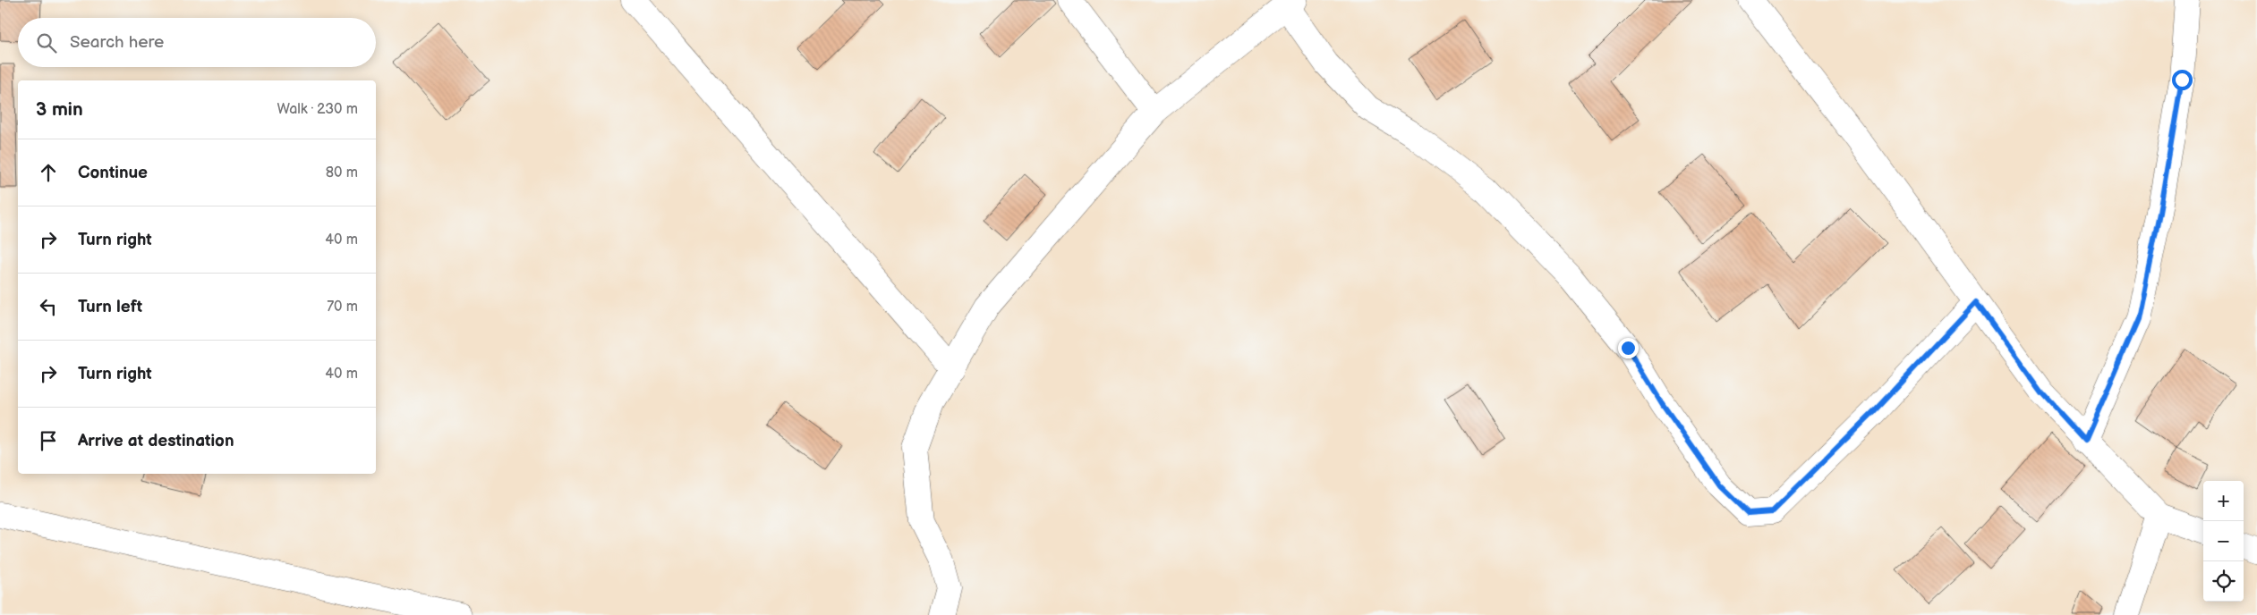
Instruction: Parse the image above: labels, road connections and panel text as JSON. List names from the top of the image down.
{
  "page": {
    "search": "Search here",
    "heading": ["3 min", "Walk · 230 m"],
    "list": [
      ["Continue", "80 m"],
      ["Turn right", "40 m"],
      ["Turn left", "70 m"],
      ["Turn right", "40 m"],
      "Arrive at destination"
    ],
    "map_buttons": ["+", "−"]
  }
}
